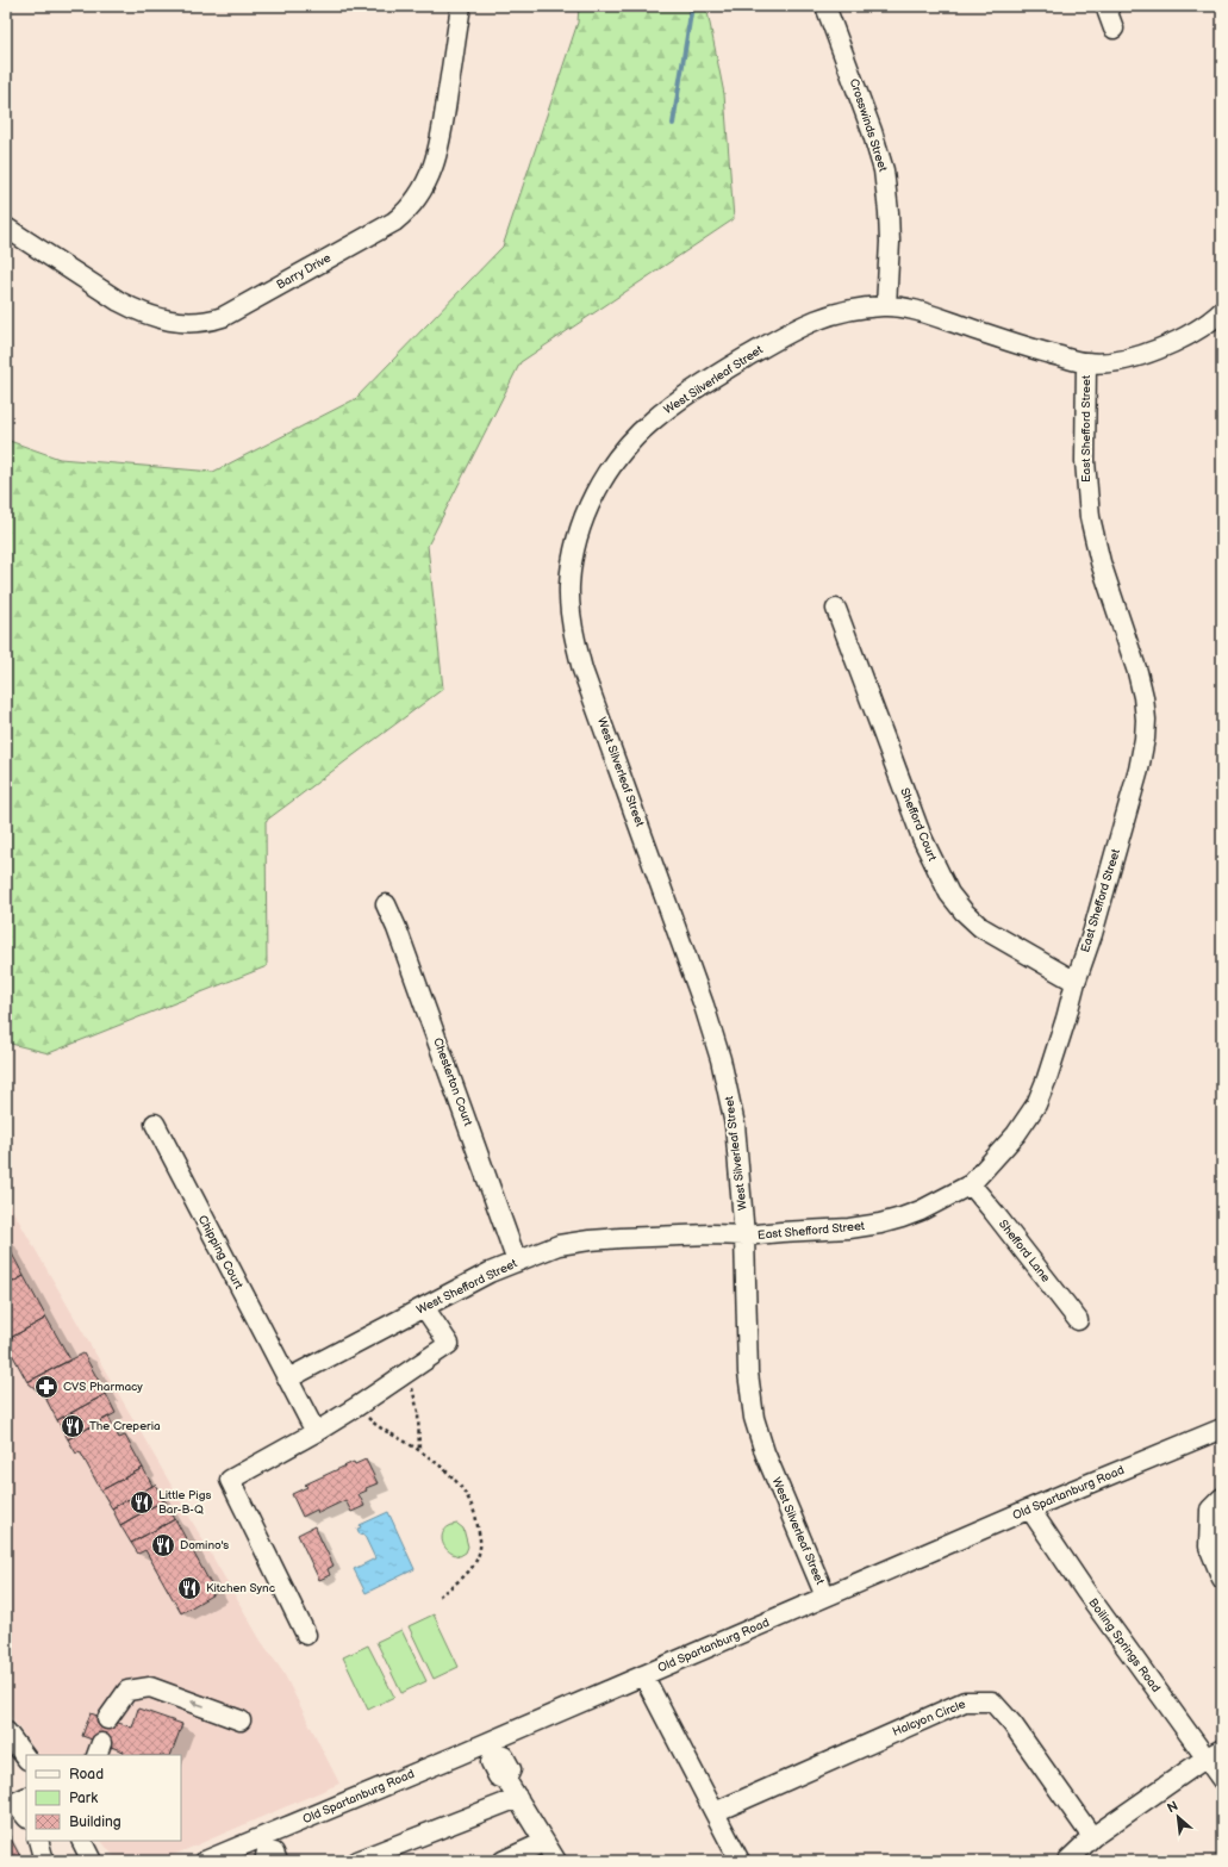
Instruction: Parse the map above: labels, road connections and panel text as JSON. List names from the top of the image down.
{
  "streets": {
    "street": [
      "Crosswinds Street",
      "Barry Drive",
      "West Silverleaf Street",
      "East Shefford Street",
      "Shefford Court",
      "Chesterton Court",
      "Shefford Lane",
      "Chipping Court",
      "West Shefford Street",
      "Old Spartanburg Road",
      "Boiling Springs Road",
      "Halcyon Circle"
    ]
  },
  "crossings": [
    ["Crosswinds Street", "West Silverleaf Street"],
    ["West Silverleaf Street", "East Shefford Street"],
    ["West Silverleaf Street", "West Shefford Street"],
    ["West Silverleaf Street", "Old Spartanburg Road"],
    ["East Shefford Street", "Shefford Court"],
    ["East Shefford Street", "Shefford Lane"],
    ["East Shefford Street", "West Shefford Street"],
    ["Chesterton Court", "West Shefford Street"],
    ["Chipping Court", "West Shefford Street"],
    ["Old Spartanburg Road", "Boiling Springs Road"]
  ],
  "places": {
    "pharmacy": ["CVS Pharmacy"],
    "restaurant": [
      "The Creperia",
      "Little Pigs Bar-B-Q",
      "Domino's",
      "Kitchen Sync"
    ]
  },
  "legend": ["Road", "Park", "Building"],
  "north": "top left"
}
